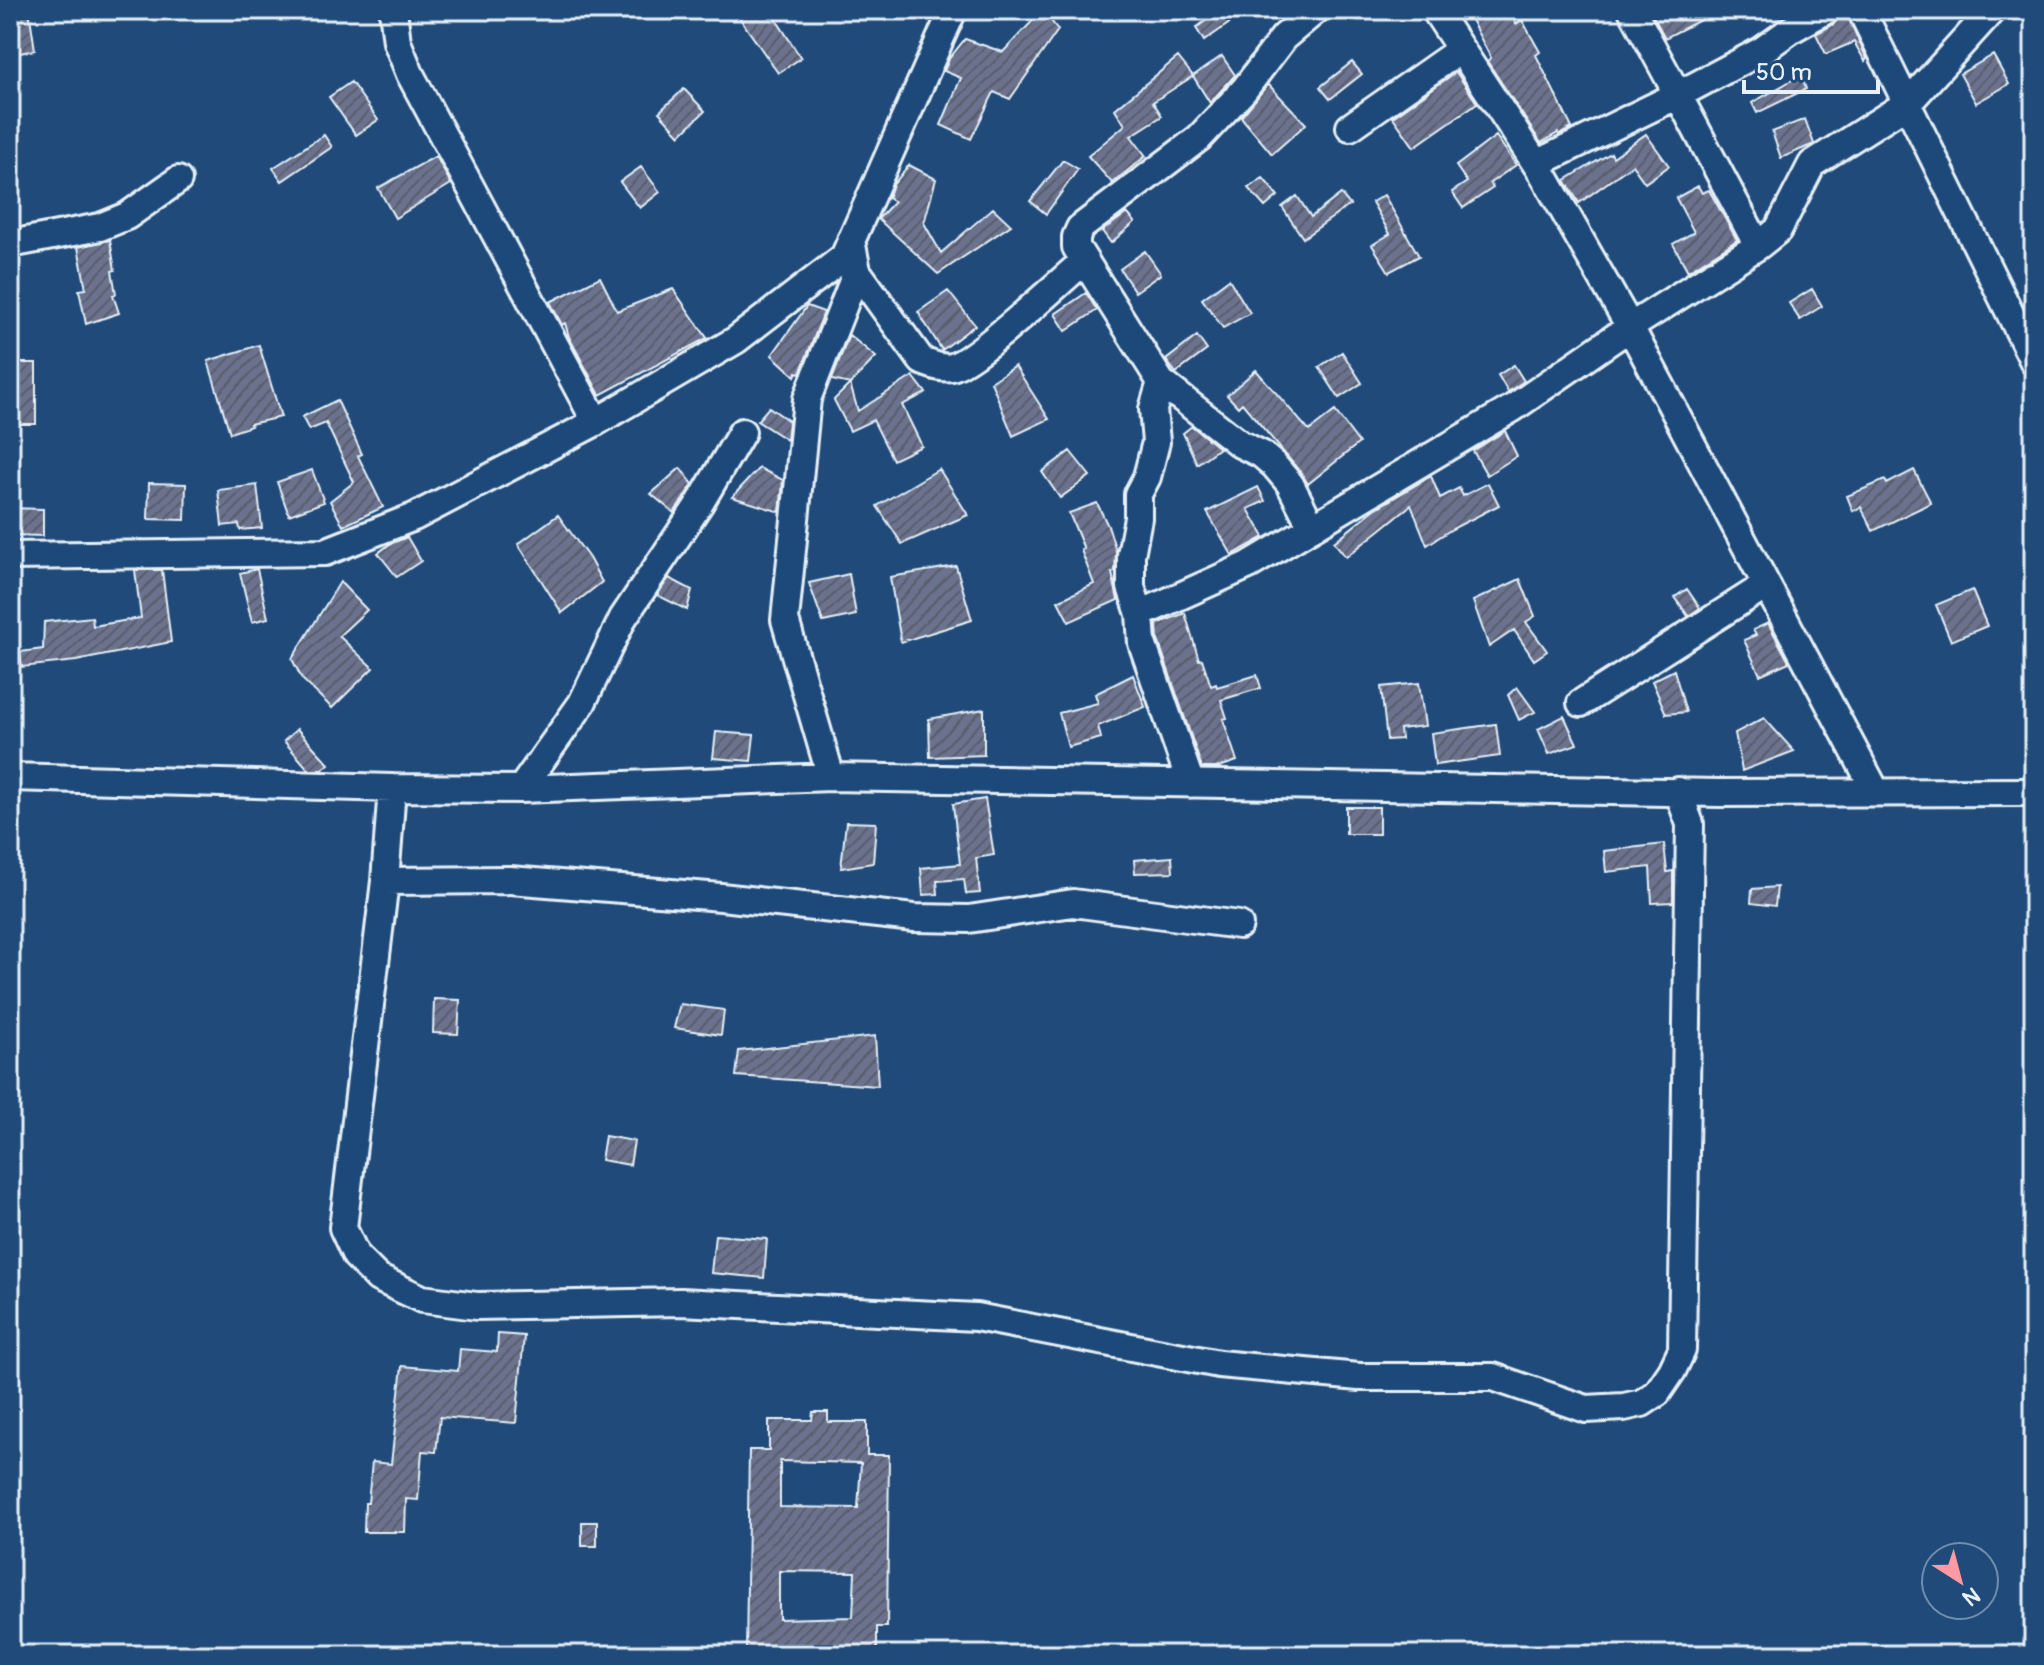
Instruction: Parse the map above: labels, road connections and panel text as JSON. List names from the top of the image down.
{
  "scale_bar": "50 m",
  "north": "bottom right"
}
